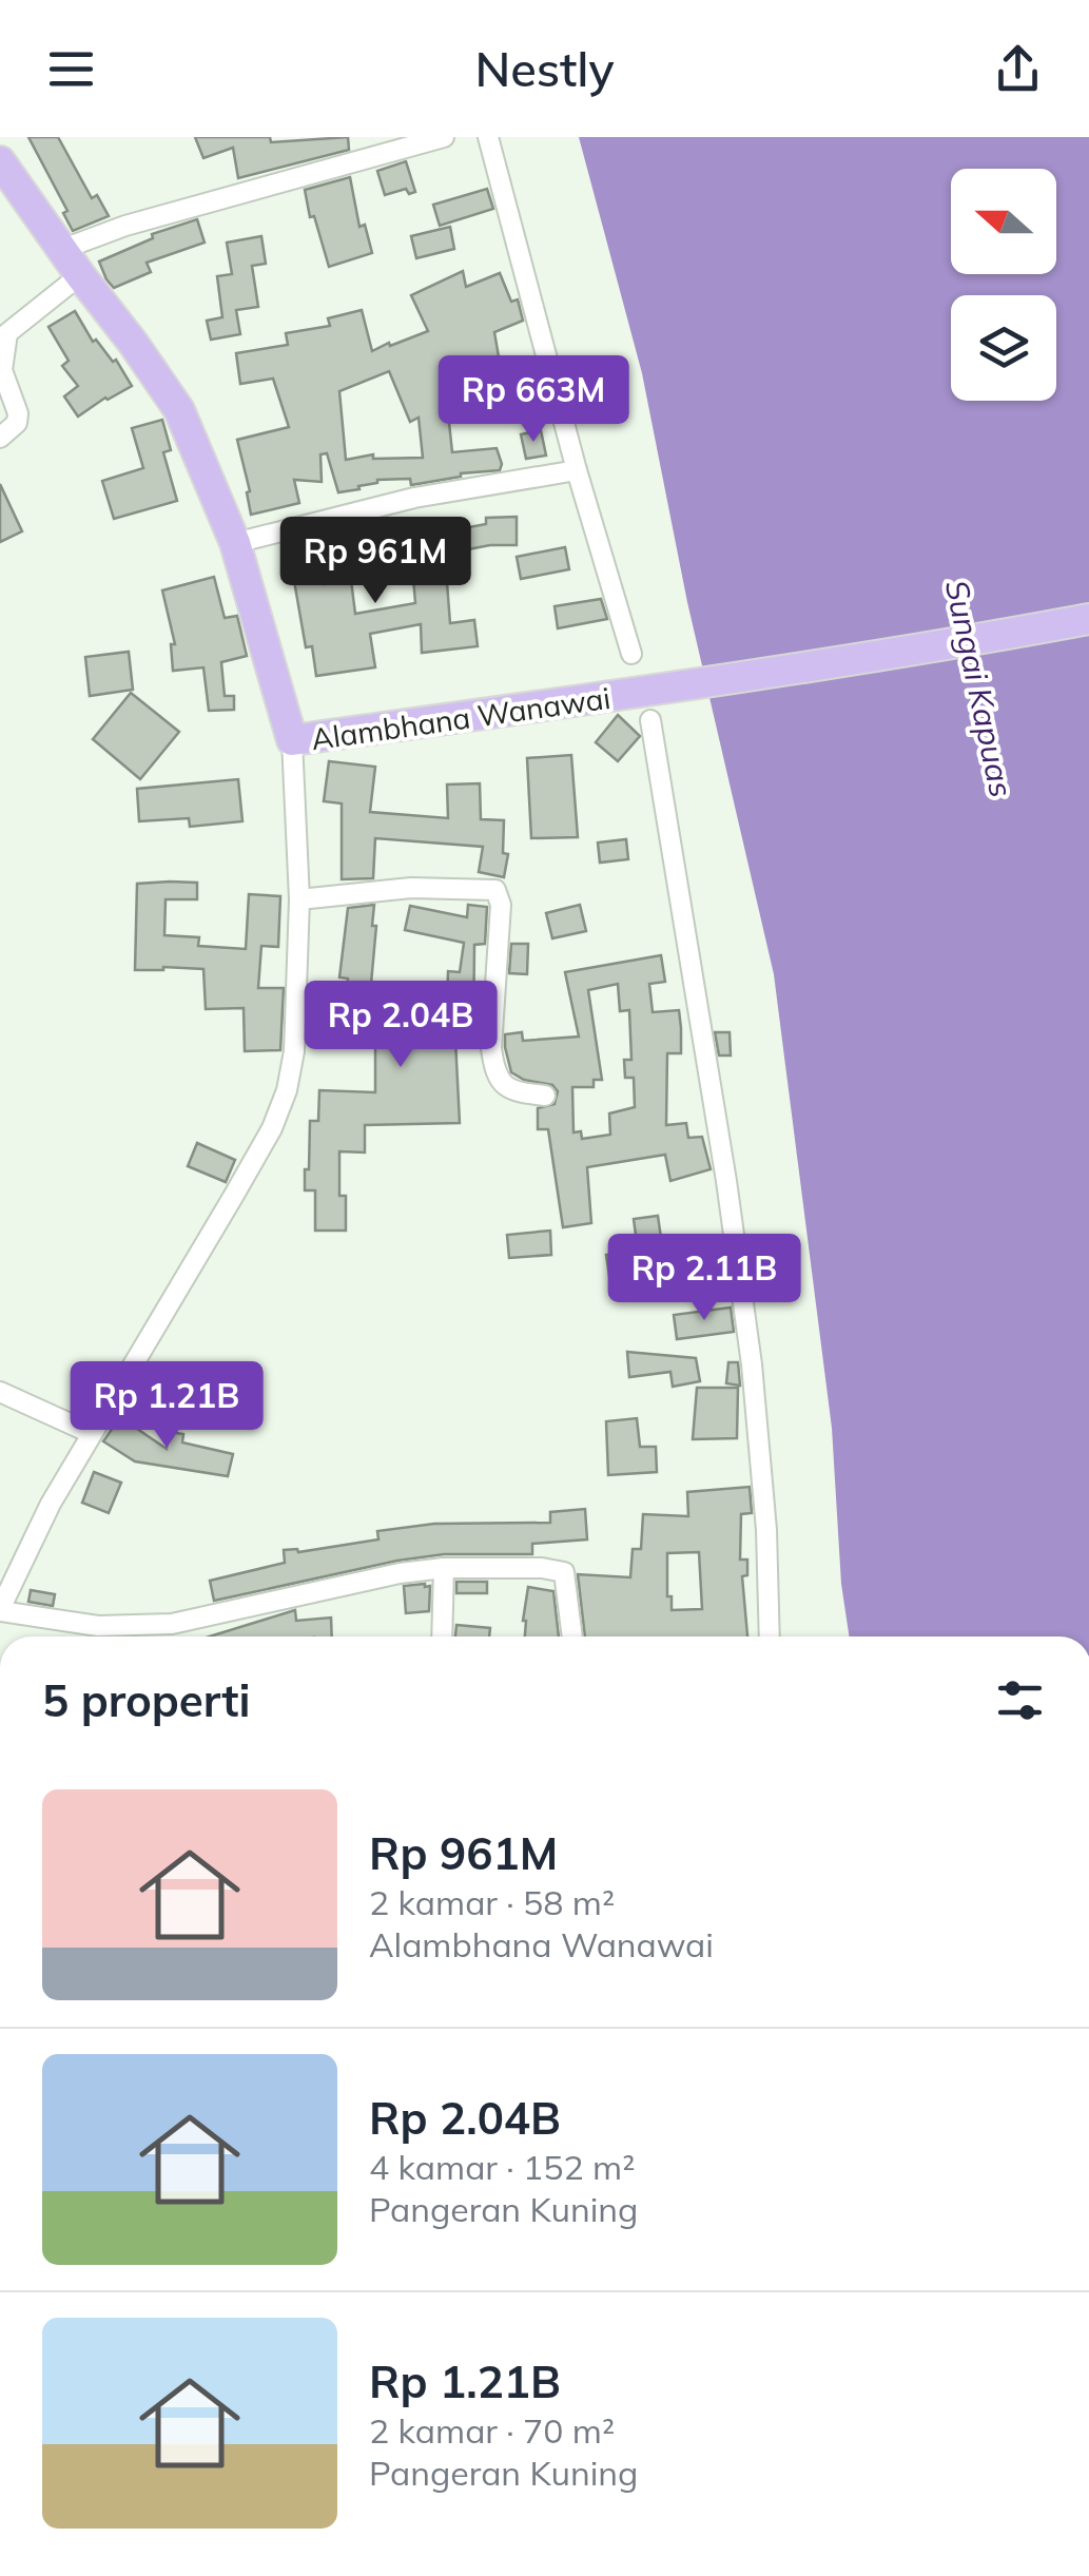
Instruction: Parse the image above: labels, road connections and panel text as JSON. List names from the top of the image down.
{
  "streets": {
    "main road": ["Alambhana Wanawai"]
  },
  "water": ["Sungai Kapuas"],
  "north": "left",
  "page": {
    "header": "Nestly",
    "price": [
      "Rp 663M",
      "Rp 961M",
      "Rp 2.04B",
      "Rp 2.11B",
      "Rp 1.21B"
    ],
    "heading": "5 properti",
    "list": [
      {
        "name": "Rp 961M",
        "note": "2 kamar · 58 m² · Alambhana Wanawai"
      },
      {
        "name": "Rp 2.04B",
        "note": "4 kamar · 152 m² · Pangeran Kuning"
      },
      {
        "name": "Rp 1.21B",
        "note": "2 kamar · 70 m² · Pangeran Kuning"
      }
    ]
  }
}
